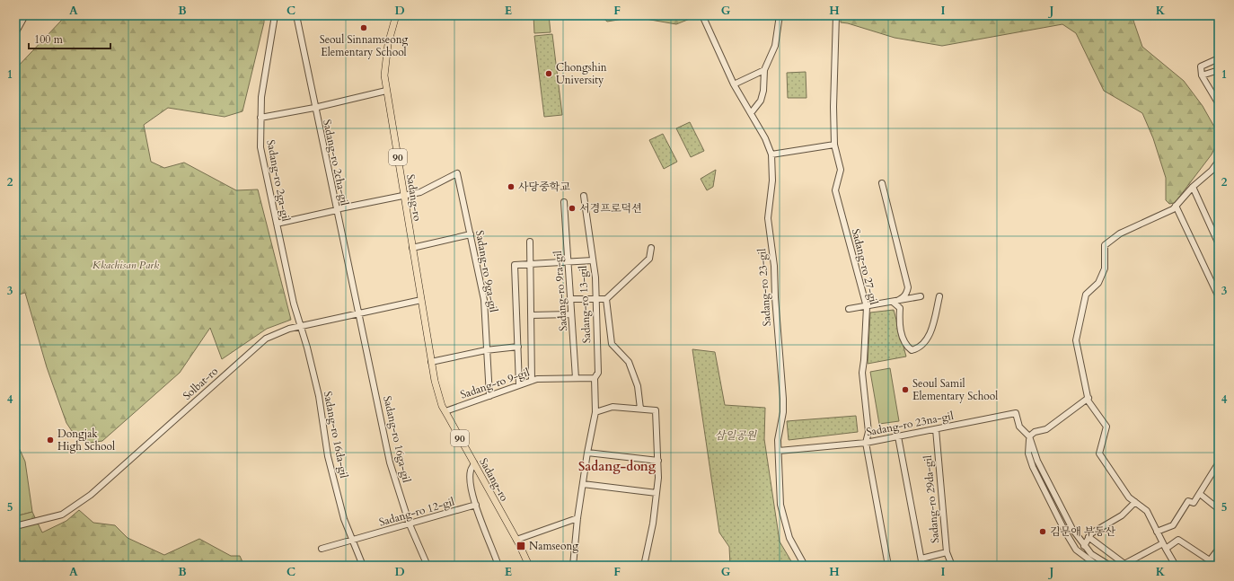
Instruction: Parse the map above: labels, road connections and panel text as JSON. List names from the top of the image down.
{
  "streets": {
    "main road": ["90", "Sadang-ro"],
    "street": [
      "Sadang-ro 2cha-gil",
      "Sadang-ro 2ga-gil",
      "Sadang-ro 27-gil",
      "Sadang-ro 9ga-gil",
      "Sadang-ro 23-gil",
      "Sadang-ro 9ra-gil",
      "Sadang-ro 13-gil",
      "Solbat-ro",
      "Sadang-ro 9-gil",
      "Sadang-ro 23na-gil",
      "Sadang-ro 16da-gil",
      "Sadang-ro 16ga-gil",
      "Sadang-ro 29da-gil",
      "Sadang-ro 12-gil"
    ]
  },
  "crossings": [
    ["Sadang-ro 2cha-gil", "Solbat-ro"],
    ["Sadang-ro 2cha-gil", "Sadang-ro 16ga-gil"],
    ["Sadang-ro 2ga-gil", "Solbat-ro"],
    ["Sadang-ro 2ga-gil", "Sadang-ro 16da-gil"],
    ["Sadang-ro", "Sadang-ro 9ga-gil"],
    ["Sadang-ro", "Solbat-ro"],
    ["Sadang-ro", "Sadang-ro 9-gil"],
    ["Sadang-ro 27-gil", "Sadang-ro 23na-gil"],
    ["Sadang-ro 9ga-gil", "Sadang-ro 9-gil"],
    ["Sadang-ro 23-gil", "Sadang-ro 23na-gil"],
    ["Sadang-ro 9ra-gil", "Sadang-ro 9-gil"],
    ["Sadang-ro 13-gil", "Sadang-ro 9-gil"],
    ["Solbat-ro", "Sadang-ro 16da-gil"],
    ["Solbat-ro", "Sadang-ro 16ga-gil"],
    ["Sadang-ro 23na-gil", "Sadang-ro 29da-gil"],
    ["Sadang-ro 16da-gil", "Sadang-ro 12-gil"],
    ["Sadang-ro 16ga-gil", "Sadang-ro 12-gil"]
  ],
  "districts": ["Sadang-dong"],
  "parks": ["Kkachisan Park", "삼일공원"],
  "places": {
    "other": [
      "Seoul Sinnamseong Elementary School",
      "Chongshin University",
      "사당중학교",
      "서경프로덕션",
      "Seoul Samil Elementary School",
      "Dongjak High School",
      "김문애 부동산"
    ],
    "transit": ["Namseong"]
  },
  "scale_bar": "100 m",
  "grid": {
    "columns": [
      "A",
      "B",
      "C",
      "D",
      "E",
      "F",
      "G",
      "H",
      "I",
      "J",
      "K"
    ],
    "rows": [
      "1",
      "2",
      "3",
      "4",
      "5"
    ]
  }
}
